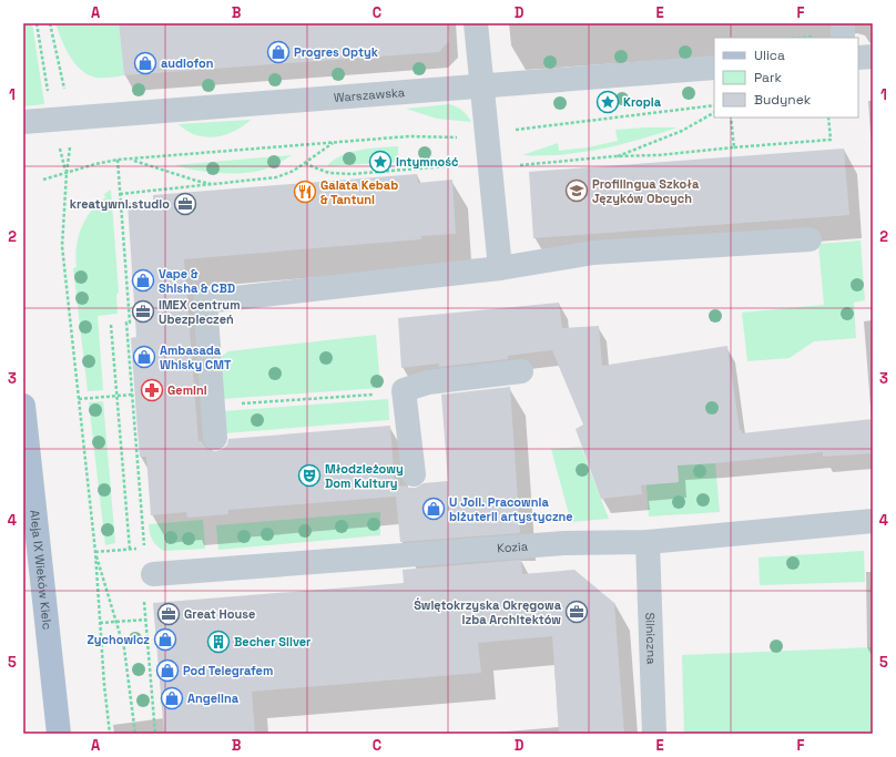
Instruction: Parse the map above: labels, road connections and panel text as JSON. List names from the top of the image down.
{
  "streets": {
    "main road": ["Aleja IX Wieków Kielc"],
    "street": ["Warszawska", "Kozia", "Silniczna"]
  },
  "crossings": [
    ["Kozia", "Silniczna"]
  ],
  "places": {
    "shop": [
      "Progres Optyk",
      "audiofon",
      "Vape & Shisha & CBD",
      "Ambasada Whisky CMT",
      "U Joli. Pracownia biżuterii artystyczne",
      "Zychowicz",
      "Pod Telegrafem",
      "Angelina"
    ],
    "place": ["Kropla", "Intymność"],
    "school or university": ["Profilingua Szkoła Języków Obcych"],
    "restaurant": ["Galata Kebab & Tantuni"],
    "office": [
      "kreatywni.studio",
      "IMEX centrum Ubezpieczeń",
      "Świętokrzyska Okręgowa Izba Architektów",
      "Great House"
    ],
    "pharmacy": ["Gemini"],
    "theatre": ["Młodzieżowy Dom Kultury"],
    "building": ["Becher Silver"]
  },
  "legend": ["Ulica", "Park", "Budynek"],
  "grid": {
    "columns": [
      "A",
      "B",
      "C",
      "D",
      "E",
      "F"
    ],
    "rows": [
      "1",
      "2",
      "3",
      "4",
      "5"
    ]
  }
}
